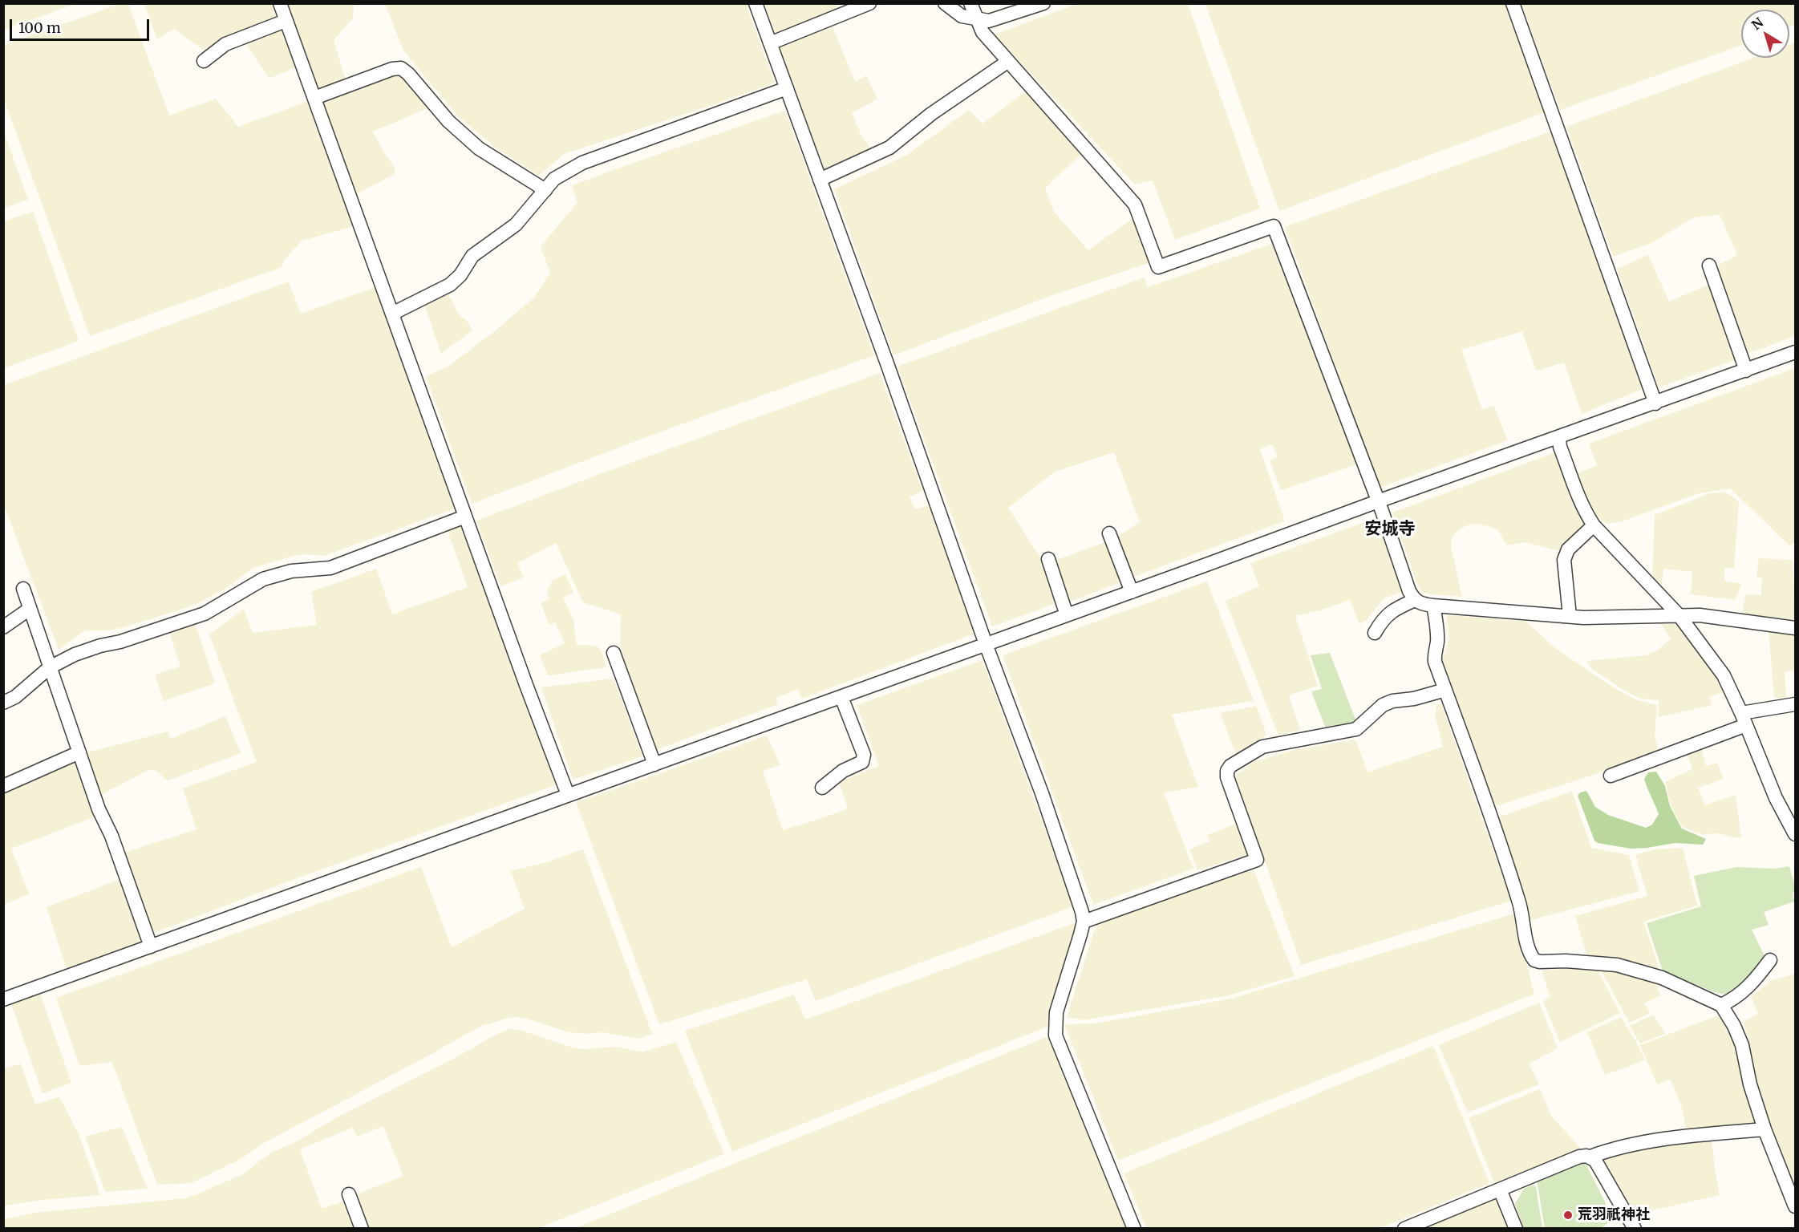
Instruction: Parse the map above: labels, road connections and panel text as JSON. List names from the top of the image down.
{
  "districts": ["安城寺"],
  "places": ["荒羽祇神社"],
  "scale_bar": "100 m",
  "north": "top left"
}
